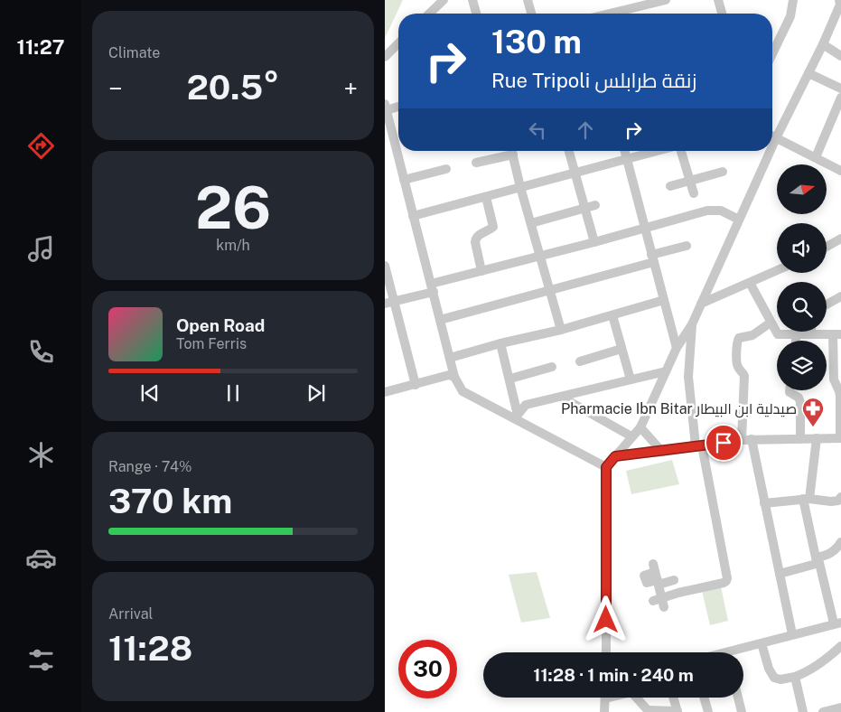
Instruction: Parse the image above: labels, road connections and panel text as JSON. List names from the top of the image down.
{
  "places": {
    "pharmacy": ["Pharmacie Ibn Bitar صيدلية ابن البيطار"]
  },
  "north": "right",
  "page": {
    "tabs": "11:27",
    "tile": [
      "Climate",
      ["26", "km/h"],
      ["Range · 74%", "370 km"],
      ["Arrival", "11:28"]
    ],
    "turn": ["130 m", "Rue Tripoli زنقة طرابلس"],
    "heat": ["−", "20.5°", "+"],
    "song": ["Open Road", "Tom Ferris"],
    "limit": "30",
    "trip": "11:28 · 1 min · 240 m"
  }
}
